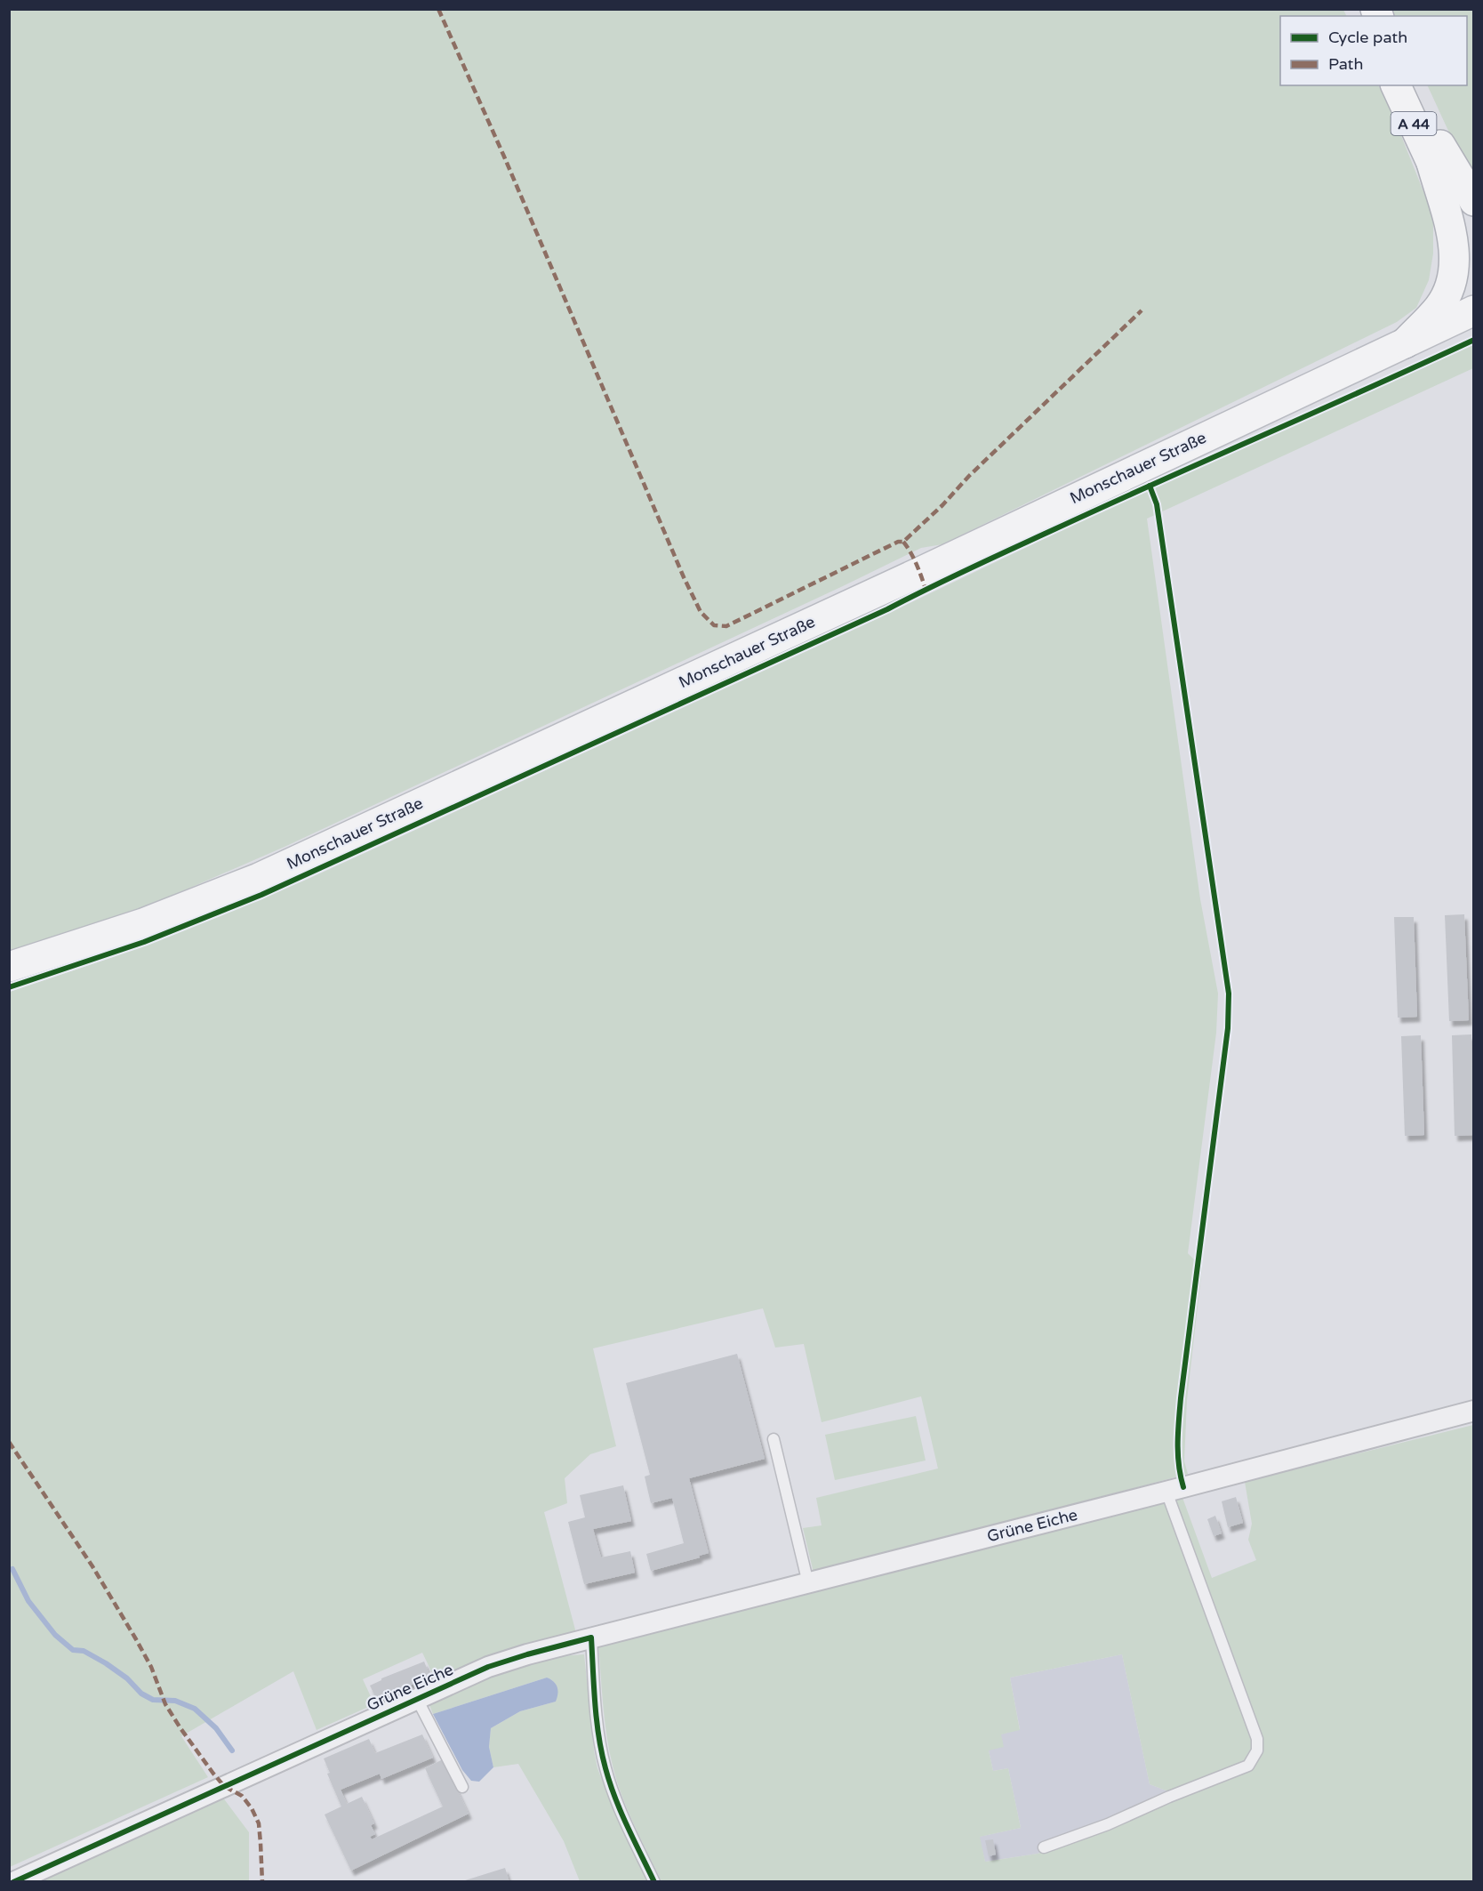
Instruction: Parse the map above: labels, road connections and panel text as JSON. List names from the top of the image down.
{
  "streets": {
    "main road": ["A 44", "Monschauer Straße"],
    "street": ["Grüne Eiche"]
  },
  "legend": ["Cycle path", "Path"]
}
